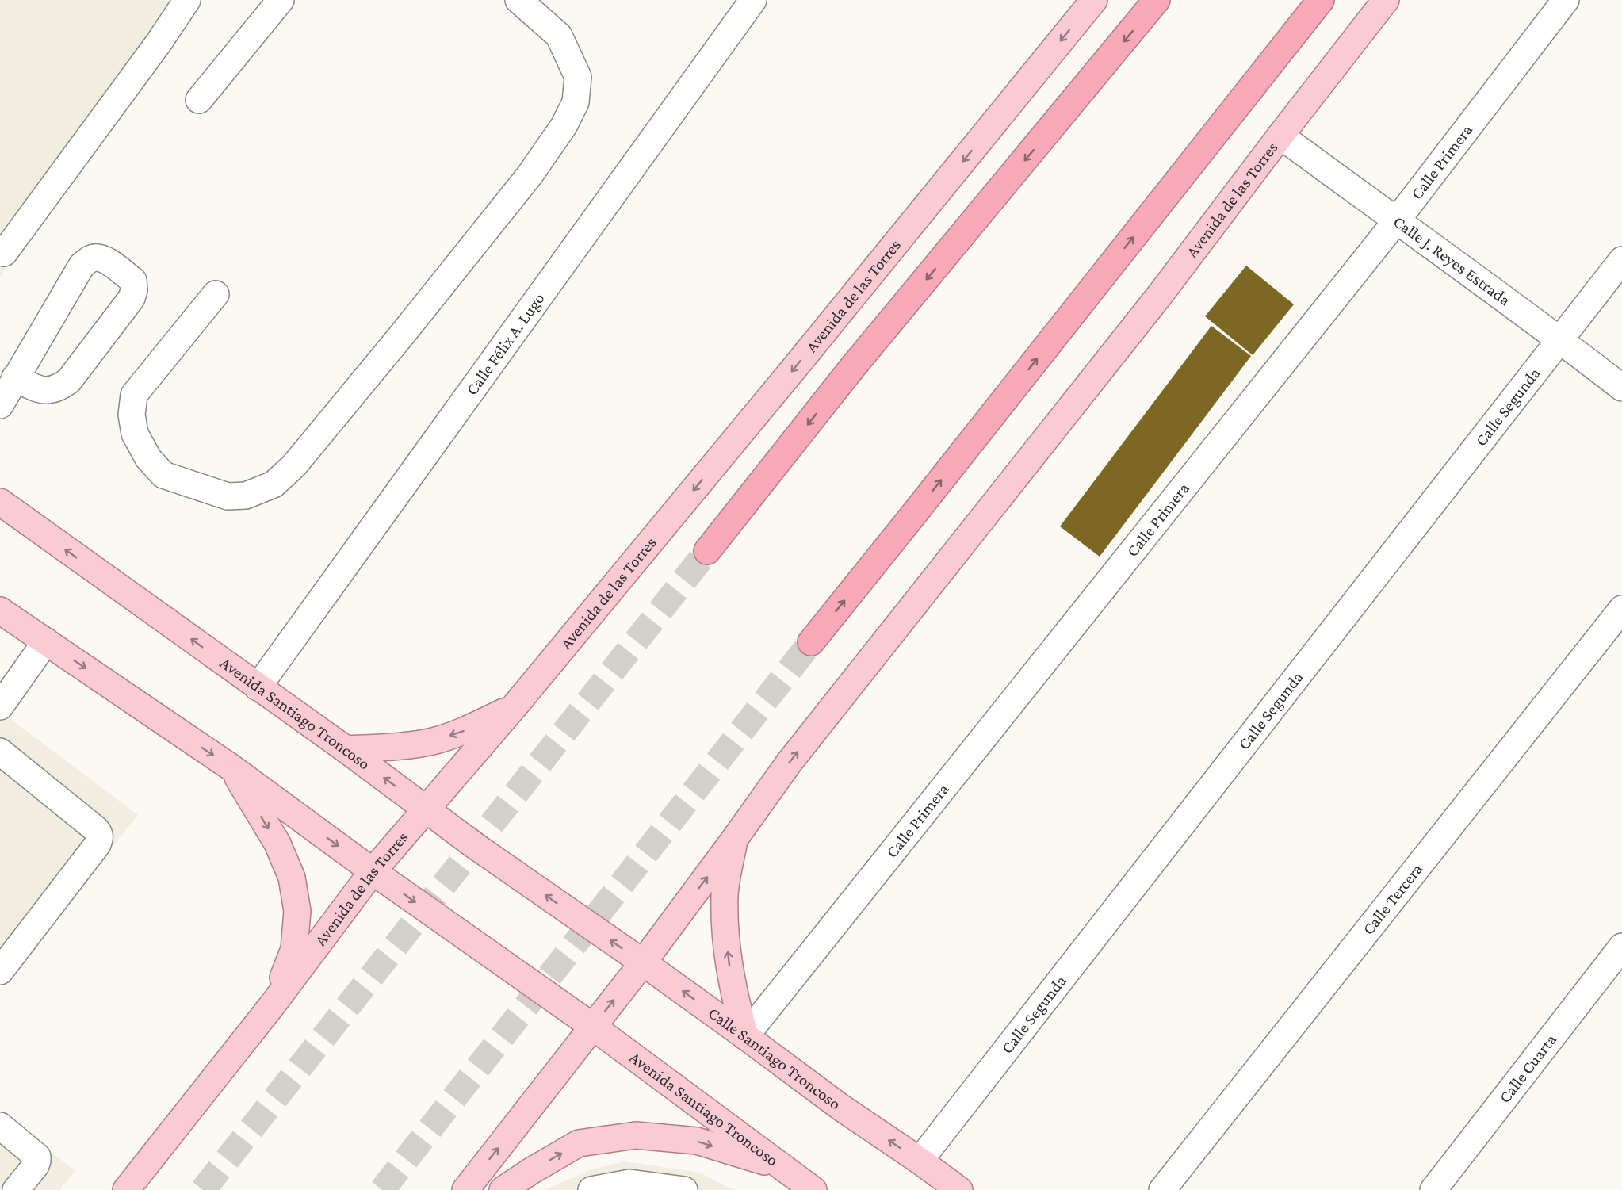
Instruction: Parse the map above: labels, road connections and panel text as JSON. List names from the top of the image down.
{
  "streets": {
    "main road": ["Avenida de las Torres", "Avenida Santiago Troncoso", "Calle Santiago Troncoso"],
    "street": [
      "Calle Primera",
      "Calle J. Reyes Estrada",
      "Calle Félix A. Lugo",
      "Calle Segunda",
      "Calle Tercera",
      "Calle Cuarta"
    ]
  },
  "crossings": [
    ["Calle Primera", "Calle J. Reyes Estrada"],
    ["Calle Primera", "Calle Santiago Troncoso"],
    ["Avenida de las Torres", "Calle J. Reyes Estrada"],
    ["Avenida de las Torres", "Avenida Santiago Troncoso"],
    ["Avenida de las Torres", "Calle Santiago Troncoso"],
    ["Calle J. Reyes Estrada", "Calle Segunda"],
    ["Calle Félix A. Lugo", "Avenida Santiago Troncoso"],
    ["Calle Segunda", "Calle Santiago Troncoso"],
    ["Avenida Santiago Troncoso", "Calle Santiago Troncoso"]
  ],
  "one_way": ["Calle Santiago Troncoso"]
}
